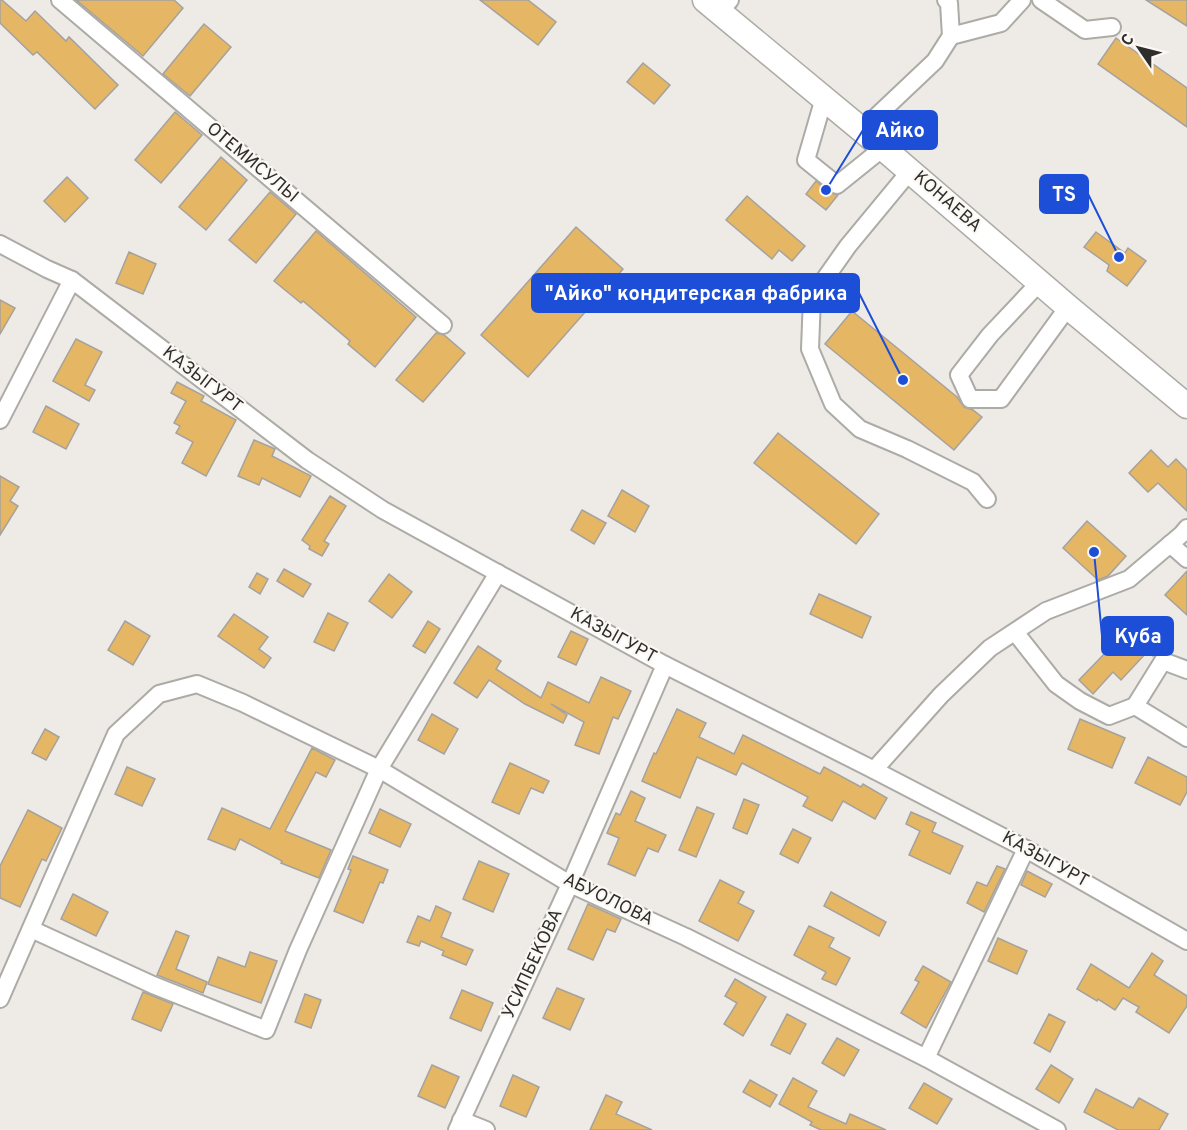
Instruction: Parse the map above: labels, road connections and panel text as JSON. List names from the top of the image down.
{
  "streets": {
    "main road": ["КОНАЕВА"],
    "street": [
      "ОТЕМИСУЛЫ",
      "КАЗЫГУРТ",
      "АБУОЛОВА",
      "УСИПБЕКОВА"
    ]
  },
  "crossings": [
    ["КАЗЫГУРТ", "УСИПБЕКОВА"],
    ["АБУОЛОВА", "УСИПБЕКОВА"]
  ],
  "places": [
    "Айко",
    "TS",
    "\"Айко\" кондитерская фабрика",
    "Куба"
  ],
  "north": "top left"
}
